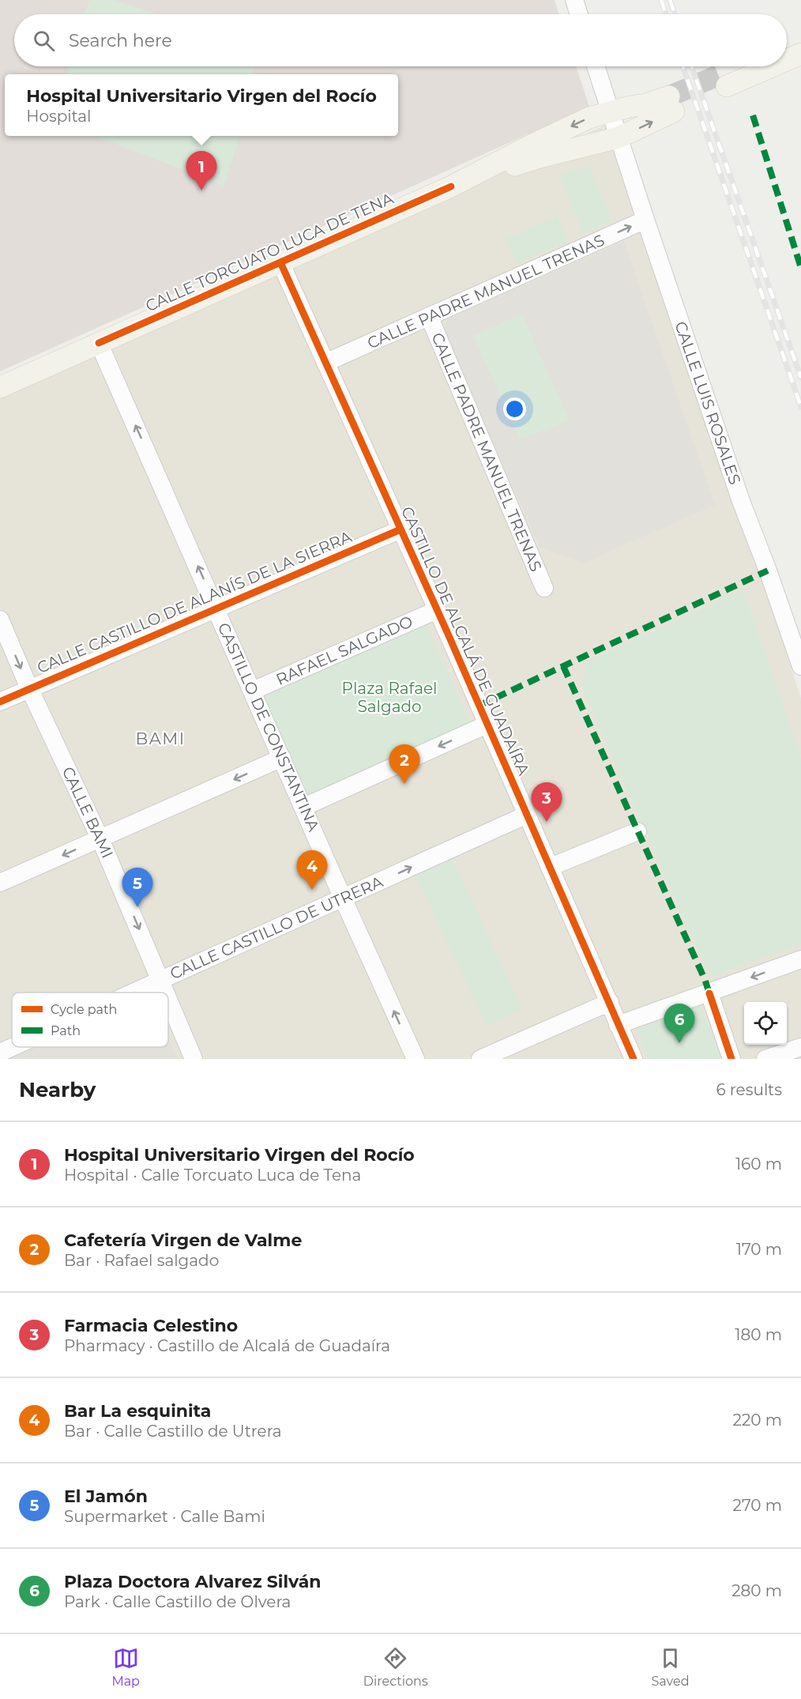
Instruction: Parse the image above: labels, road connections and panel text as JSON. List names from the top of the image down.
{
  "streets": {
    "main road": ["CALLE TORCUATO LUCA DE TENA"],
    "street": [
      "CALLE PADRE MANUEL TRENAS",
      "CALLE LUIS ROSALES",
      "CALLE CASTILLO DE ALANÍS DE LA SIERRA",
      "CASTILLO DE ALCALÁ DE GUADAÍRA",
      "RAFAEL SALGADO",
      "CASTILLO DE CONSTANTINA",
      "CALLE BAMI",
      "CALLE CASTILLO DE UTRERA"
    ]
  },
  "crossings": [
    ["CALLE TORCUATO LUCA DE TENA", "CALLE LUIS ROSALES"],
    ["CALLE TORCUATO LUCA DE TENA", "CASTILLO DE ALCALÁ DE GUADAÍRA"],
    ["CALLE TORCUATO LUCA DE TENA", "CASTILLO DE CONSTANTINA"],
    ["CALLE PADRE MANUEL TRENAS", "CALLE LUIS ROSALES"],
    ["CALLE PADRE MANUEL TRENAS", "CASTILLO DE ALCALÁ DE GUADAÍRA"],
    ["CALLE CASTILLO DE ALANÍS DE LA SIERRA", "CASTILLO DE ALCALÁ DE GUADAÍRA"],
    ["CALLE CASTILLO DE ALANÍS DE LA SIERRA", "CASTILLO DE CONSTANTINA"],
    ["CALLE CASTILLO DE ALANÍS DE LA SIERRA", "CALLE BAMI"],
    ["CASTILLO DE ALCALÁ DE GUADAÍRA", "RAFAEL SALGADO"],
    ["CASTILLO DE ALCALÁ DE GUADAÍRA", "CALLE CASTILLO DE UTRERA"],
    ["RAFAEL SALGADO", "CASTILLO DE CONSTANTINA"],
    ["CASTILLO DE CONSTANTINA", "CALLE CASTILLO DE UTRERA"],
    ["CALLE BAMI", "CALLE CASTILLO DE UTRERA"]
  ],
  "one_way": ["CALLE PADRE MANUEL TRENAS", "CASTILLO DE CONSTANTINA", "CALLE BAMI"],
  "districts": ["BAMI"],
  "parks": ["Plaza Rafael Salgado"],
  "legend": ["Cycle path", "Path"],
  "page": {
    "search": "Search here",
    "popup": ["Hospital Universitario Virgen del Rocío", "Hospital"],
    "pins": [
      "1",
      "2",
      "3",
      "4",
      "5",
      "6"
    ],
    "heading": ["Nearby", "6 results"],
    "list": [
      {
        "mark": "1",
        "name": "Hospital Universitario Virgen del Rocío",
        "note": "Hospital · Calle Torcuato Luca de Tena",
        "value": "160 m"
      },
      {
        "mark": "2",
        "name": "Cafetería Virgen de Valme",
        "note": "Bar · Rafael salgado",
        "value": "170 m"
      },
      {
        "mark": "3",
        "name": "Farmacia Celestino",
        "note": "Pharmacy · Castillo de Alcalá de Guadaíra",
        "value": "180 m"
      },
      {
        "mark": "4",
        "name": "Bar La esquinita",
        "note": "Bar · Calle Castillo de Utrera",
        "value": "220 m"
      },
      {
        "mark": "5",
        "name": "El Jamón",
        "note": "Supermarket · Calle Bami",
        "value": "270 m"
      },
      {
        "mark": "6",
        "name": "Plaza Doctora Alvarez Silván",
        "note": "Park · Calle Castillo de Olvera",
        "value": "280 m"
      }
    ],
    "nav": ["Map", "Directions", "Saved"]
  }
}
